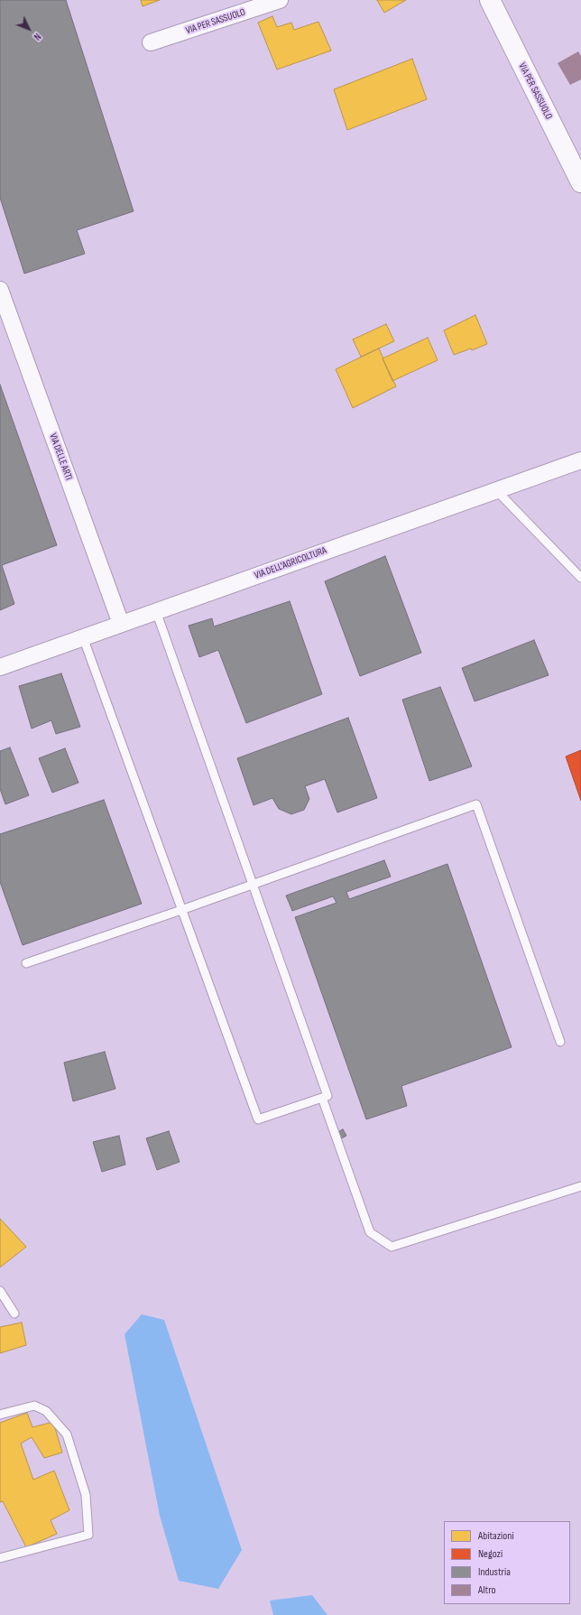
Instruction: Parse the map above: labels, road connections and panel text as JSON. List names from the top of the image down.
{
  "streets": {
    "main road": ["VIA PER SASSUOLO"],
    "street": ["VIA DELLE ARTI", "VIA DELL'AGRICOLTURA"]
  },
  "crossings": [
    ["VIA DELLE ARTI", "VIA DELL'AGRICOLTURA"]
  ],
  "legend": [
    "Abitazioni",
    "Negozi",
    "Industria",
    "Altro"
  ],
  "north": "bottom right"
}
